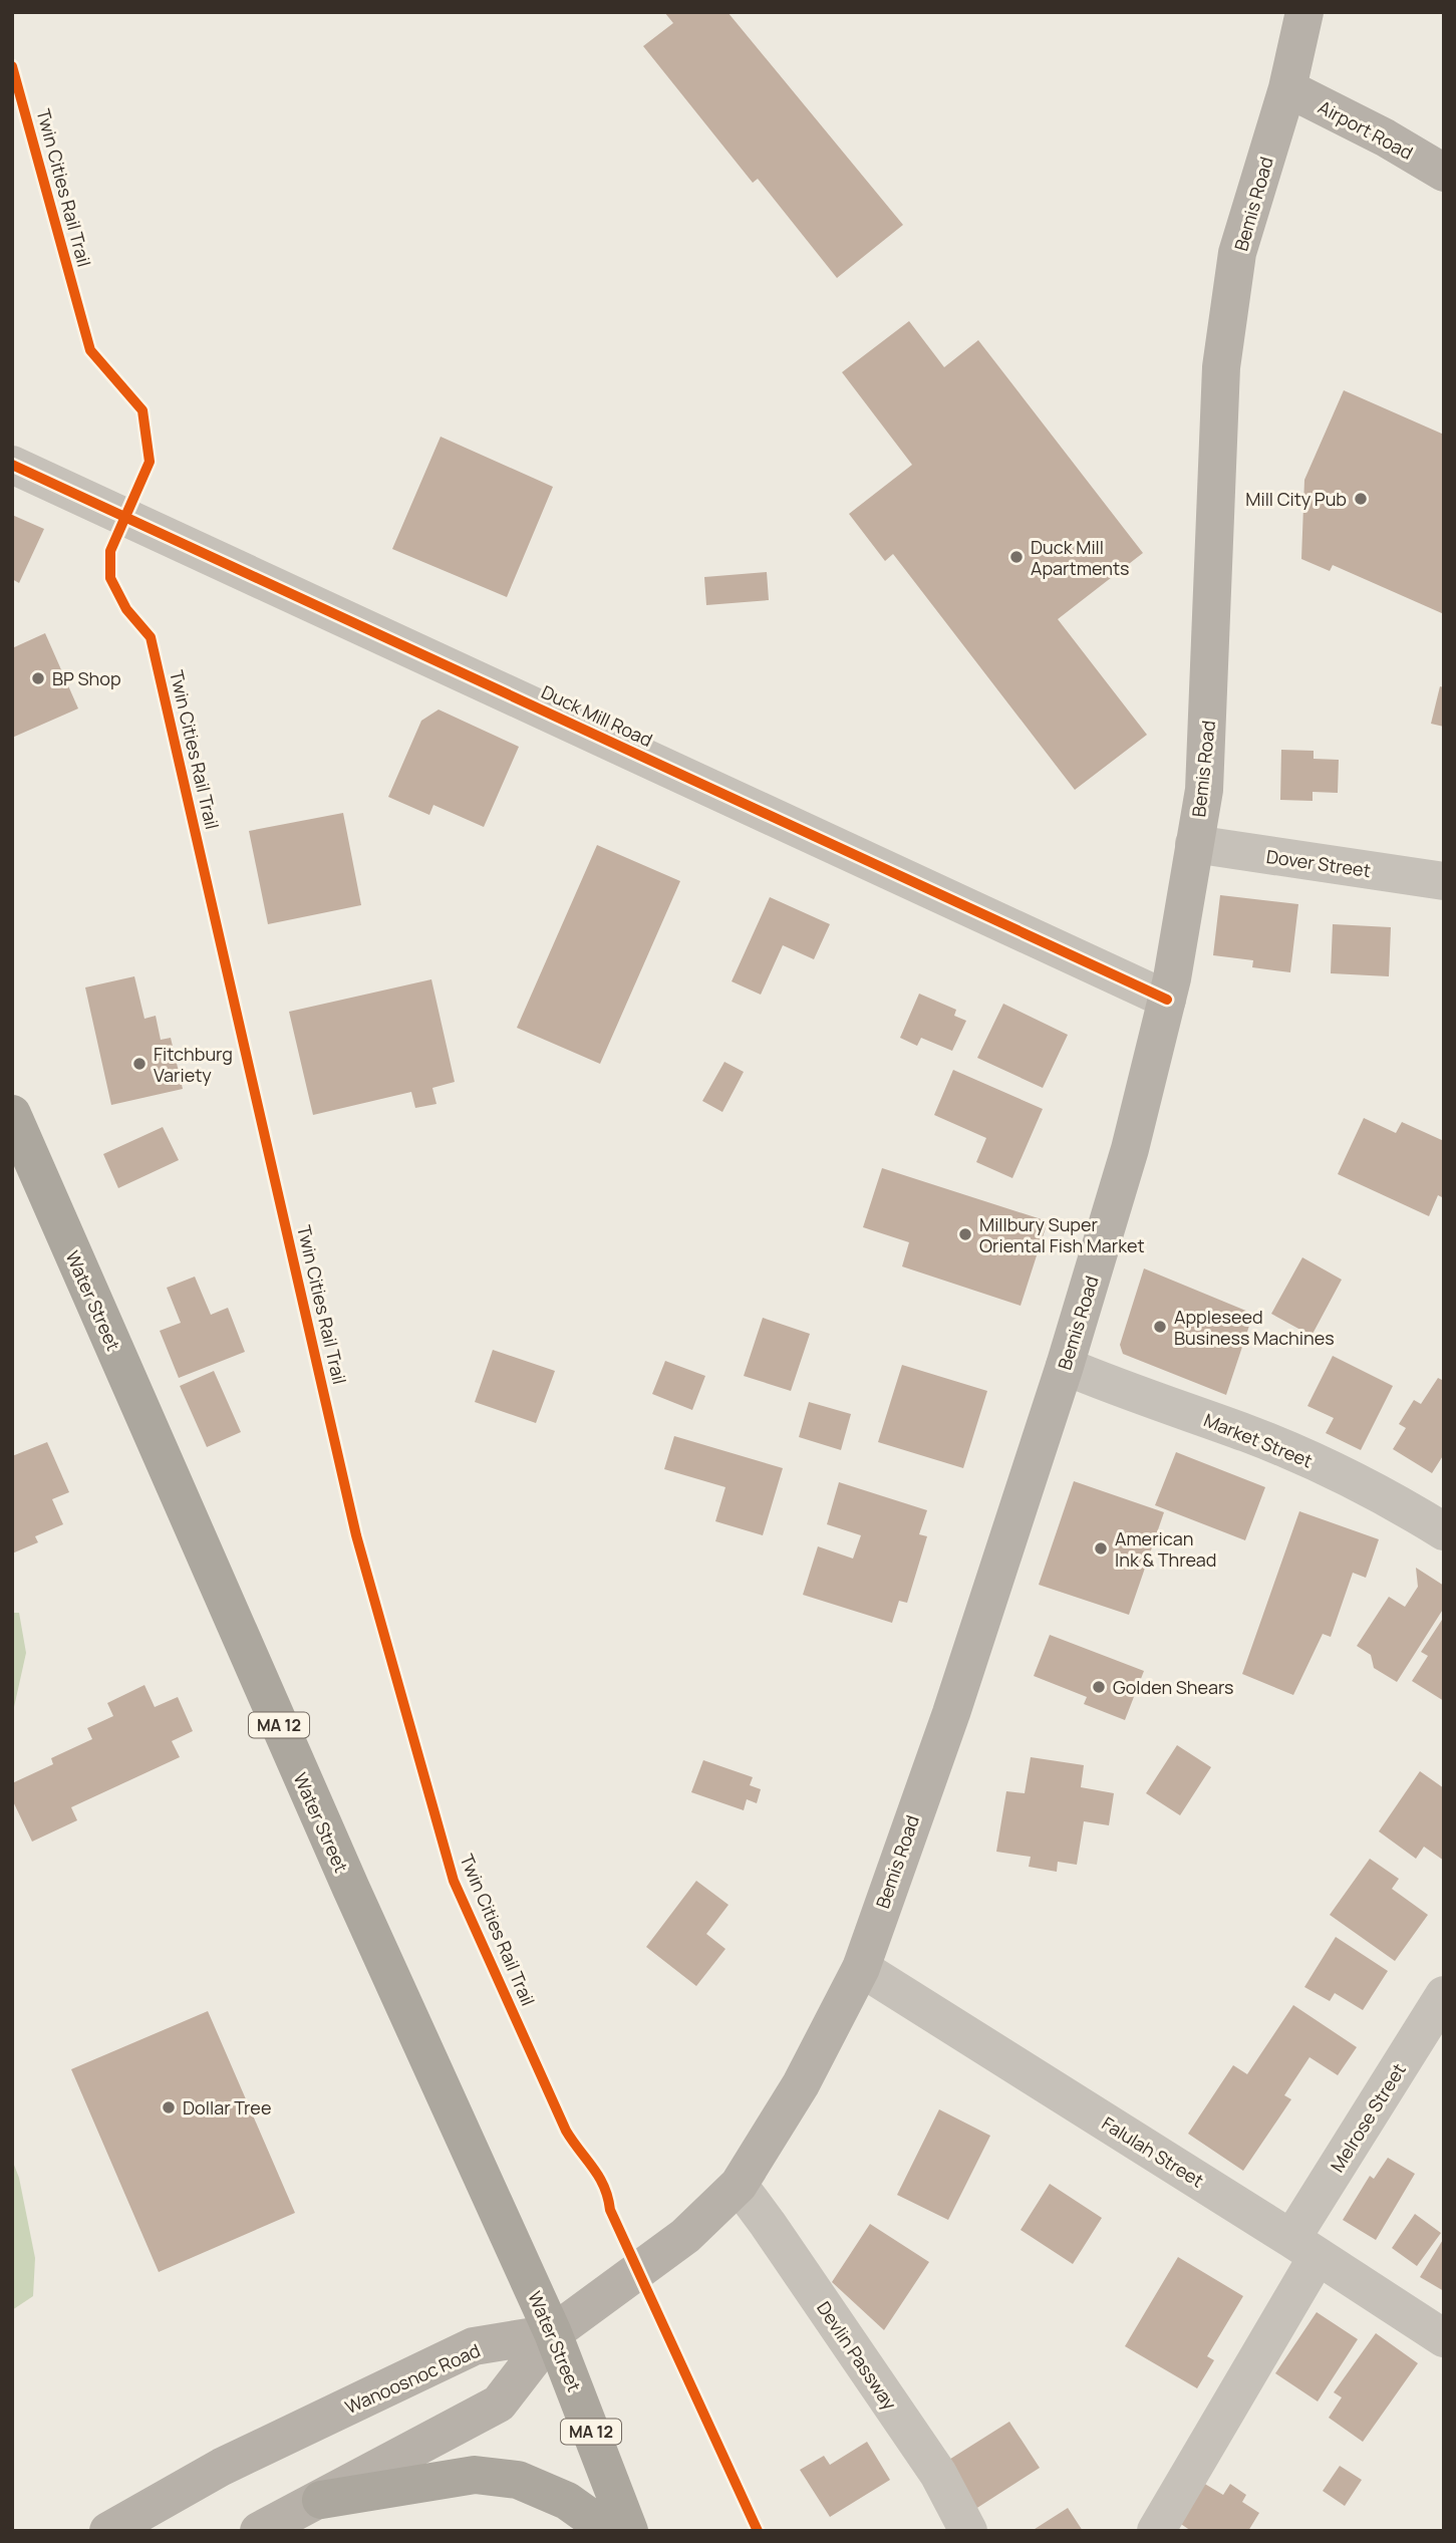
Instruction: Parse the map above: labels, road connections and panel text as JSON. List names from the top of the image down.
{
  "streets": {
    "highway": ["Water Street", "MA 12"],
    "main road": ["Airport Road", "Bemis Road", "Wanoosnoc Road"],
    "street": [
      "Duck Mill Road",
      "Dover Street",
      "Market Street",
      "Melrose Street",
      "Falulah Street",
      "Devlin Passway"
    ],
    "cycle path": ["Twin Cities Rail Trail"]
  },
  "crossings": [
    ["Airport Road", "Bemis Road"],
    ["Bemis Road", "Duck Mill Road"],
    ["Bemis Road", "Dover Street"],
    ["Bemis Road", "Water Street"],
    ["Bemis Road", "Market Street"],
    ["Bemis Road", "Falulah Street"],
    ["Bemis Road", "Devlin Passway"],
    ["Bemis Road", "Wanoosnoc Road"],
    ["Water Street", "Wanoosnoc Road"],
    ["Melrose Street", "Falulah Street"]
  ],
  "places": [
    "Mill City Pub",
    "Duck Mill Apartments",
    "BP Shop",
    "Fitchburg Variety",
    "Millbury Super Oriental Fish Market",
    "Appleseed Business Machines",
    "American Ink & Thread",
    "Golden Shears",
    "Dollar Tree"
  ]
}
